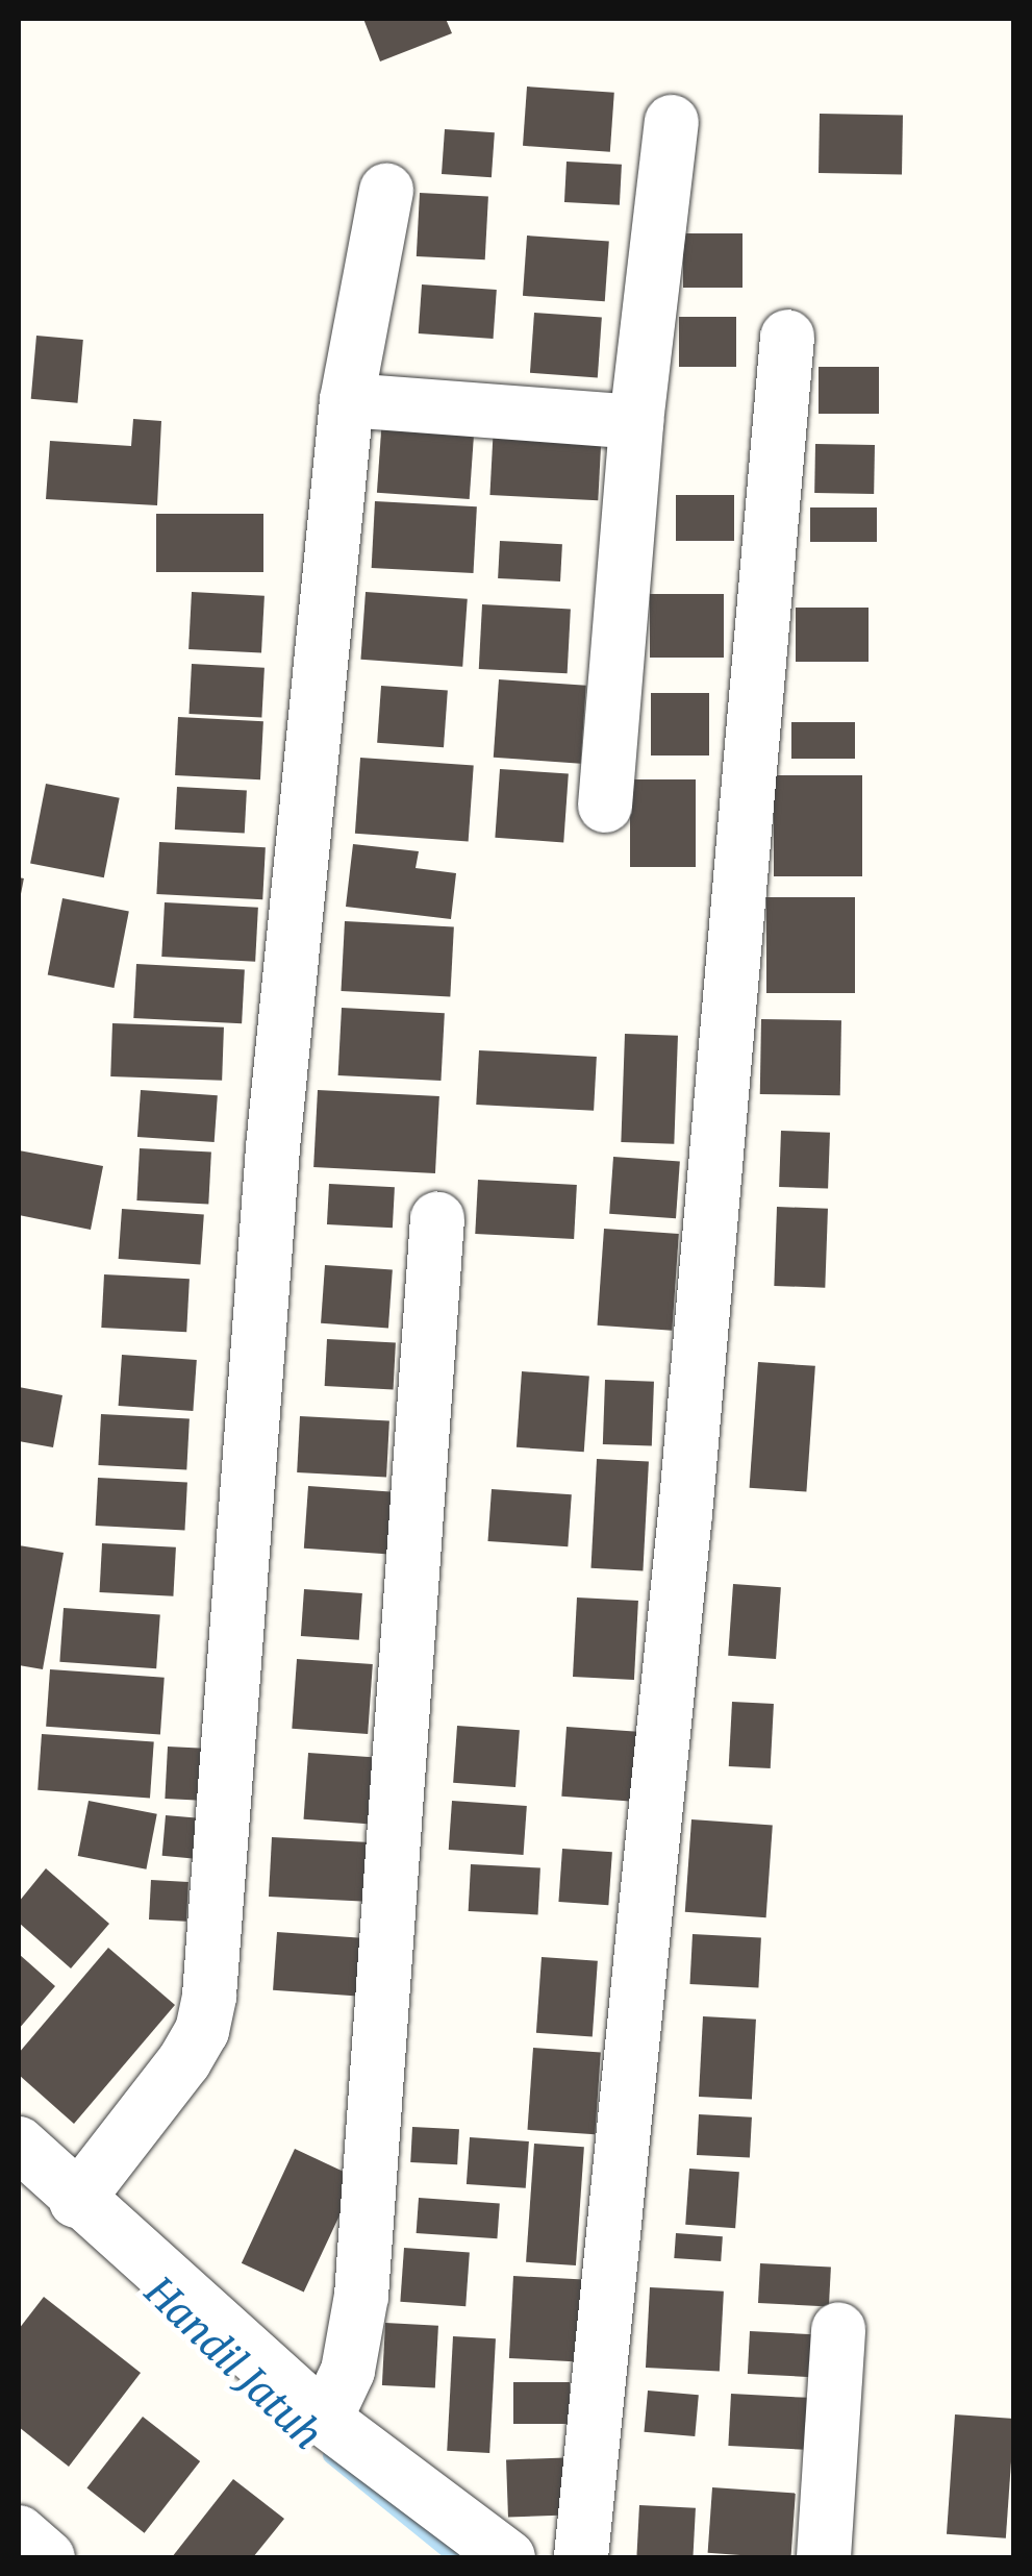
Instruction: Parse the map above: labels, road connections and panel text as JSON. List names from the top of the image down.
{
  "water": ["Handil Jatuh"]
}
